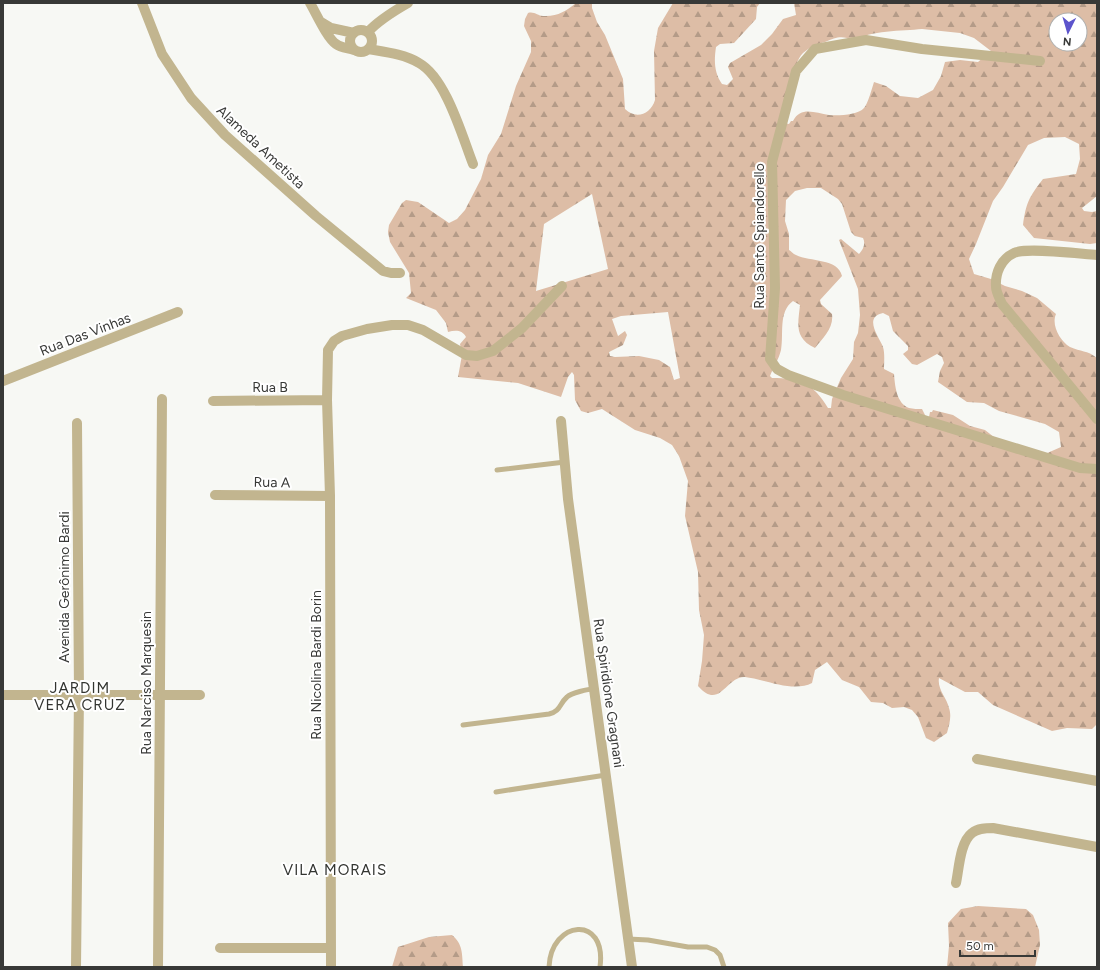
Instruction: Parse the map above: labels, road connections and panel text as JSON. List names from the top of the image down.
{
  "streets": {
    "street": [
      "Alameda Ametista",
      "Rua Santo Spiandorello",
      "Rua Das Vinhas",
      "Rua B",
      "Rua A",
      "Avenida Gerônimo Bardi",
      "Rua Nicolina Bardi Borin",
      "Rua Narciso Marquesin",
      "Rua Spiridione Gragnani"
    ]
  },
  "crossings": [
    ["Rua B", "Rua Nicolina Bardi Borin"],
    ["Rua A", "Rua Nicolina Bardi Borin"]
  ],
  "districts": ["JARDIM VERA CRUZ", "VILA MORAIS"],
  "scale_bar": "50 m",
  "north": "bottom"
}
